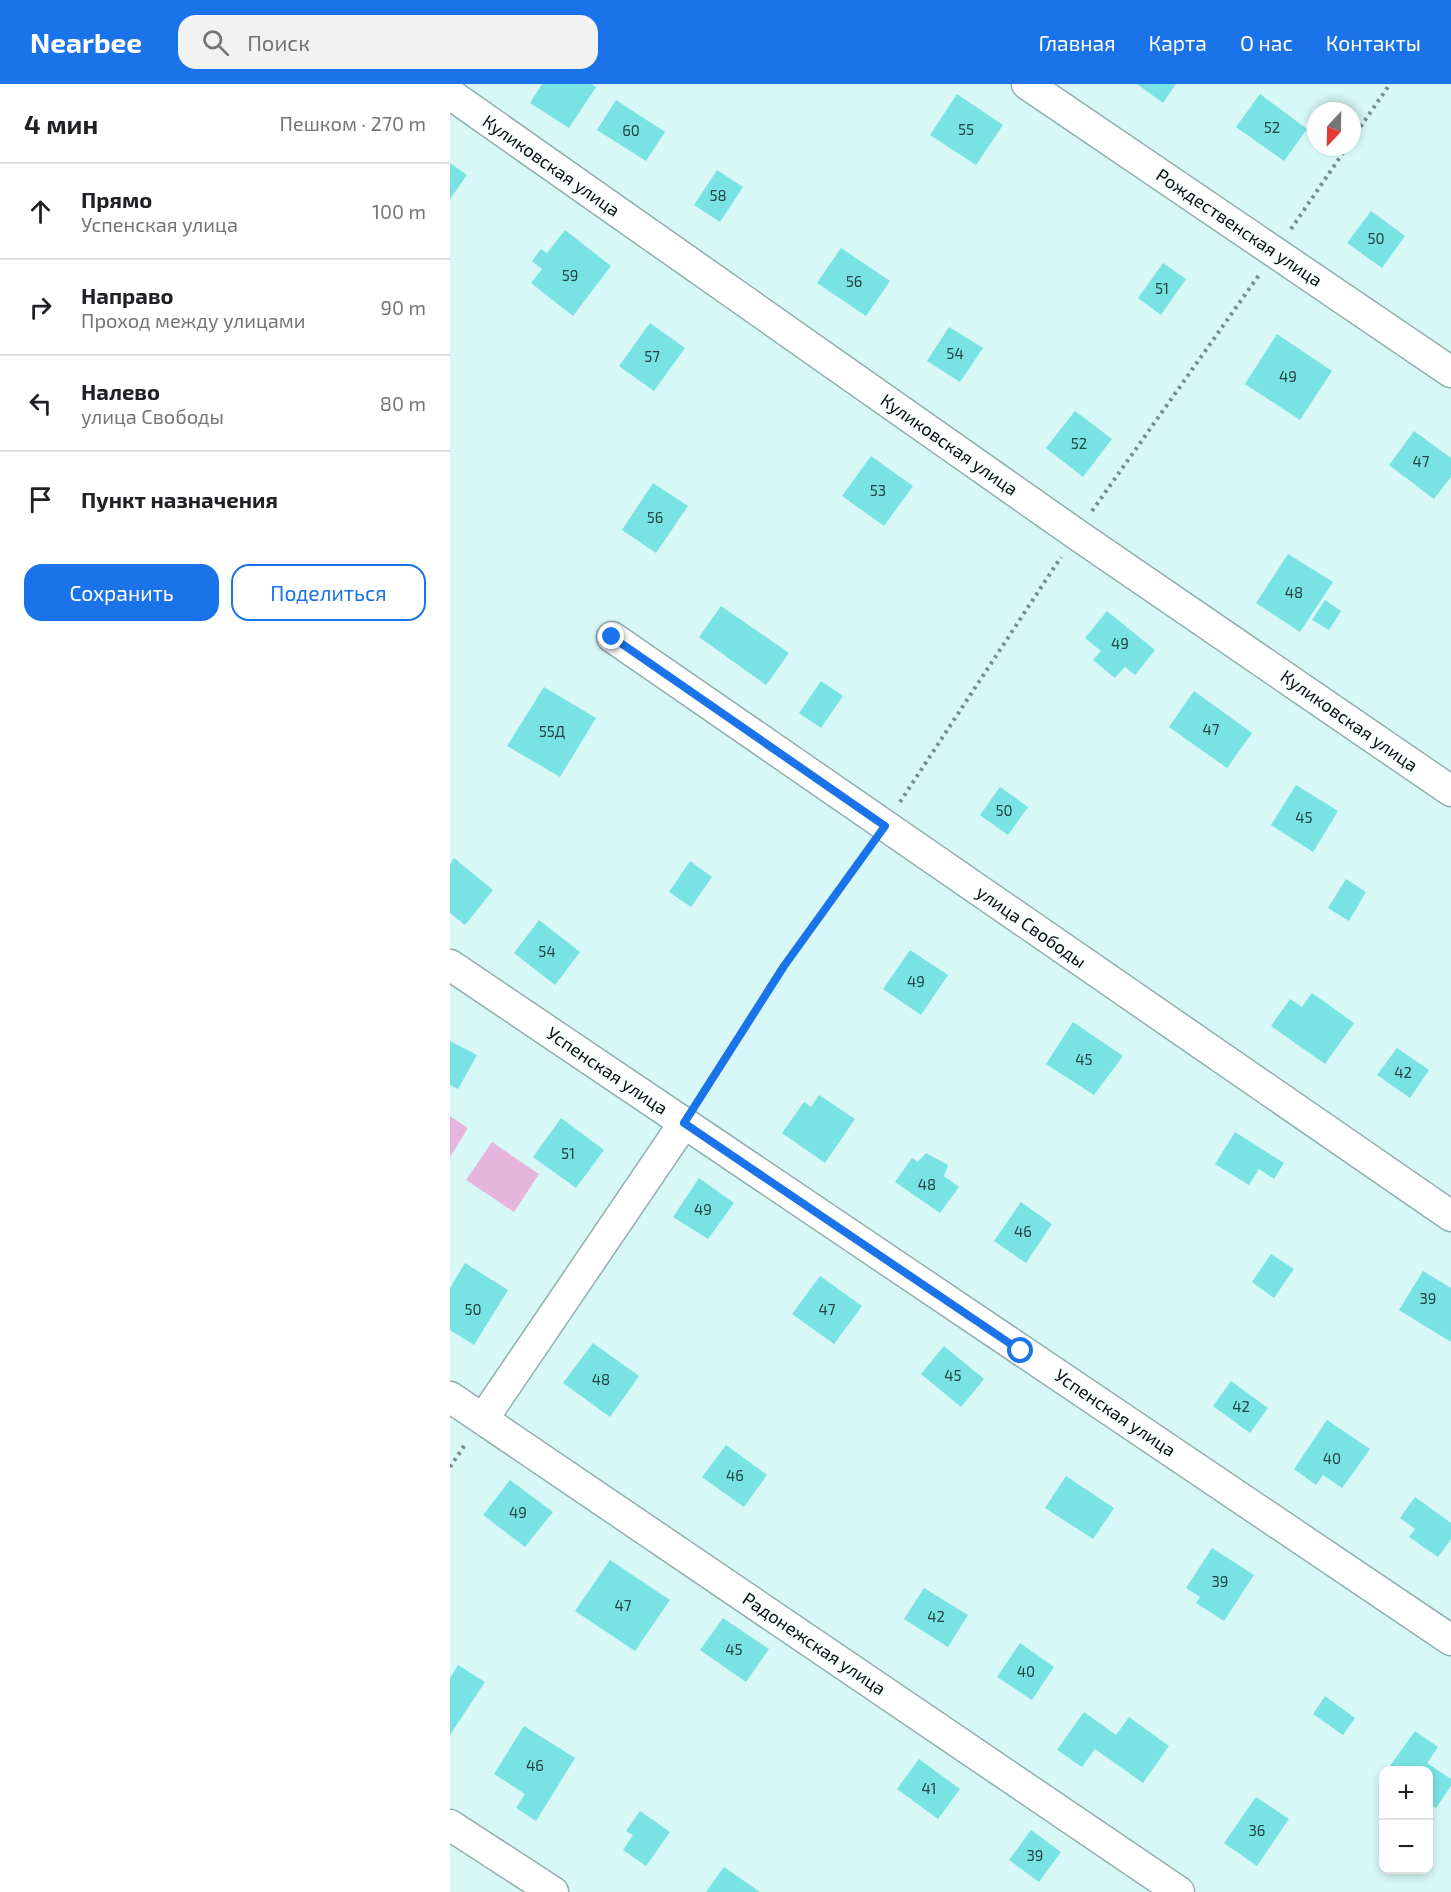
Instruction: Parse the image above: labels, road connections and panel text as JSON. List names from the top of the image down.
{
  "streets": {
    "street": [
      "Куликовская улица",
      "Рождественская улица",
      "улица Свободы",
      "Успенская улица",
      "Радонежская улица"
    ]
  },
  "house_numbers": [
    "52",
    "55",
    "60",
    "58",
    "50",
    "59",
    "56",
    "51",
    "54",
    "57",
    "49",
    "52",
    "47",
    "53",
    "56",
    "48",
    "49",
    "47",
    "55Д",
    "50",
    "45",
    "54",
    "49",
    "45",
    "42",
    "51",
    "48",
    "49",
    "46",
    "39",
    "50",
    "47",
    "45",
    "48",
    "42",
    "40",
    "46",
    "49",
    "39",
    "47",
    "42",
    "45",
    "40",
    "46",
    "41",
    "36",
    "39"
  ],
  "north": "bottom",
  "page": {
    "header": "Nearbee",
    "search": "Поиск",
    "nav": [
      "Главная",
      "Карта",
      "О нас",
      "Контакты"
    ],
    "heading": ["4 мин", "Пешком · 270 m"],
    "list": [
      ["Прямо", "Успенская улица", "100 m"],
      ["Направо", "Проход между улицами", "90 m"],
      ["Налево", "улица Свободы", "80 m"],
      "Пункт назначения"
    ],
    "buttons": ["Сохранить", "Поделиться"],
    "map_buttons": ["+", "−"]
  }
}
